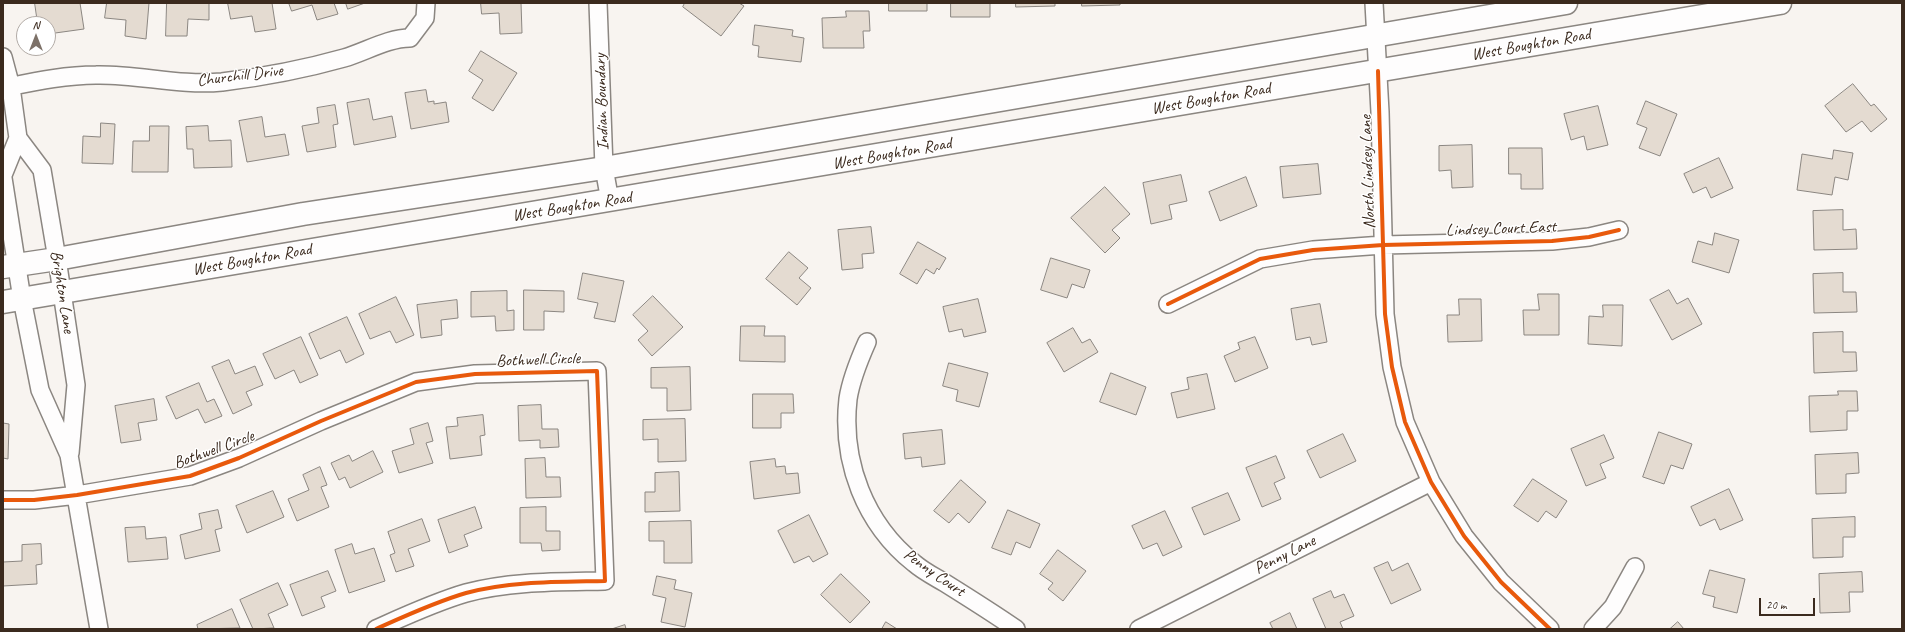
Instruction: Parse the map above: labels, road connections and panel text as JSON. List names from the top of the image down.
{
  "streets": {
    "main road": ["West Boughton Road"],
    "street": [
      "Churchill Drive",
      "Indian Boundary",
      "North Lindsey Lane",
      "Lindsey Court East",
      "Brighton Lane",
      "Bothwell Circle",
      "Penny Lane",
      "Penny Court"
    ]
  },
  "crossings": [
    ["West Boughton Road", "Indian Boundary"],
    ["West Boughton Road", "North Lindsey Lane"],
    ["West Boughton Road", "Brighton Lane"],
    ["Churchill Drive", "Brighton Lane"],
    ["North Lindsey Lane", "Lindsey Court East"],
    ["North Lindsey Lane", "Penny Lane"],
    ["Brighton Lane", "Bothwell Circle"]
  ],
  "scale_bar": "20 m",
  "north": "top"
}
